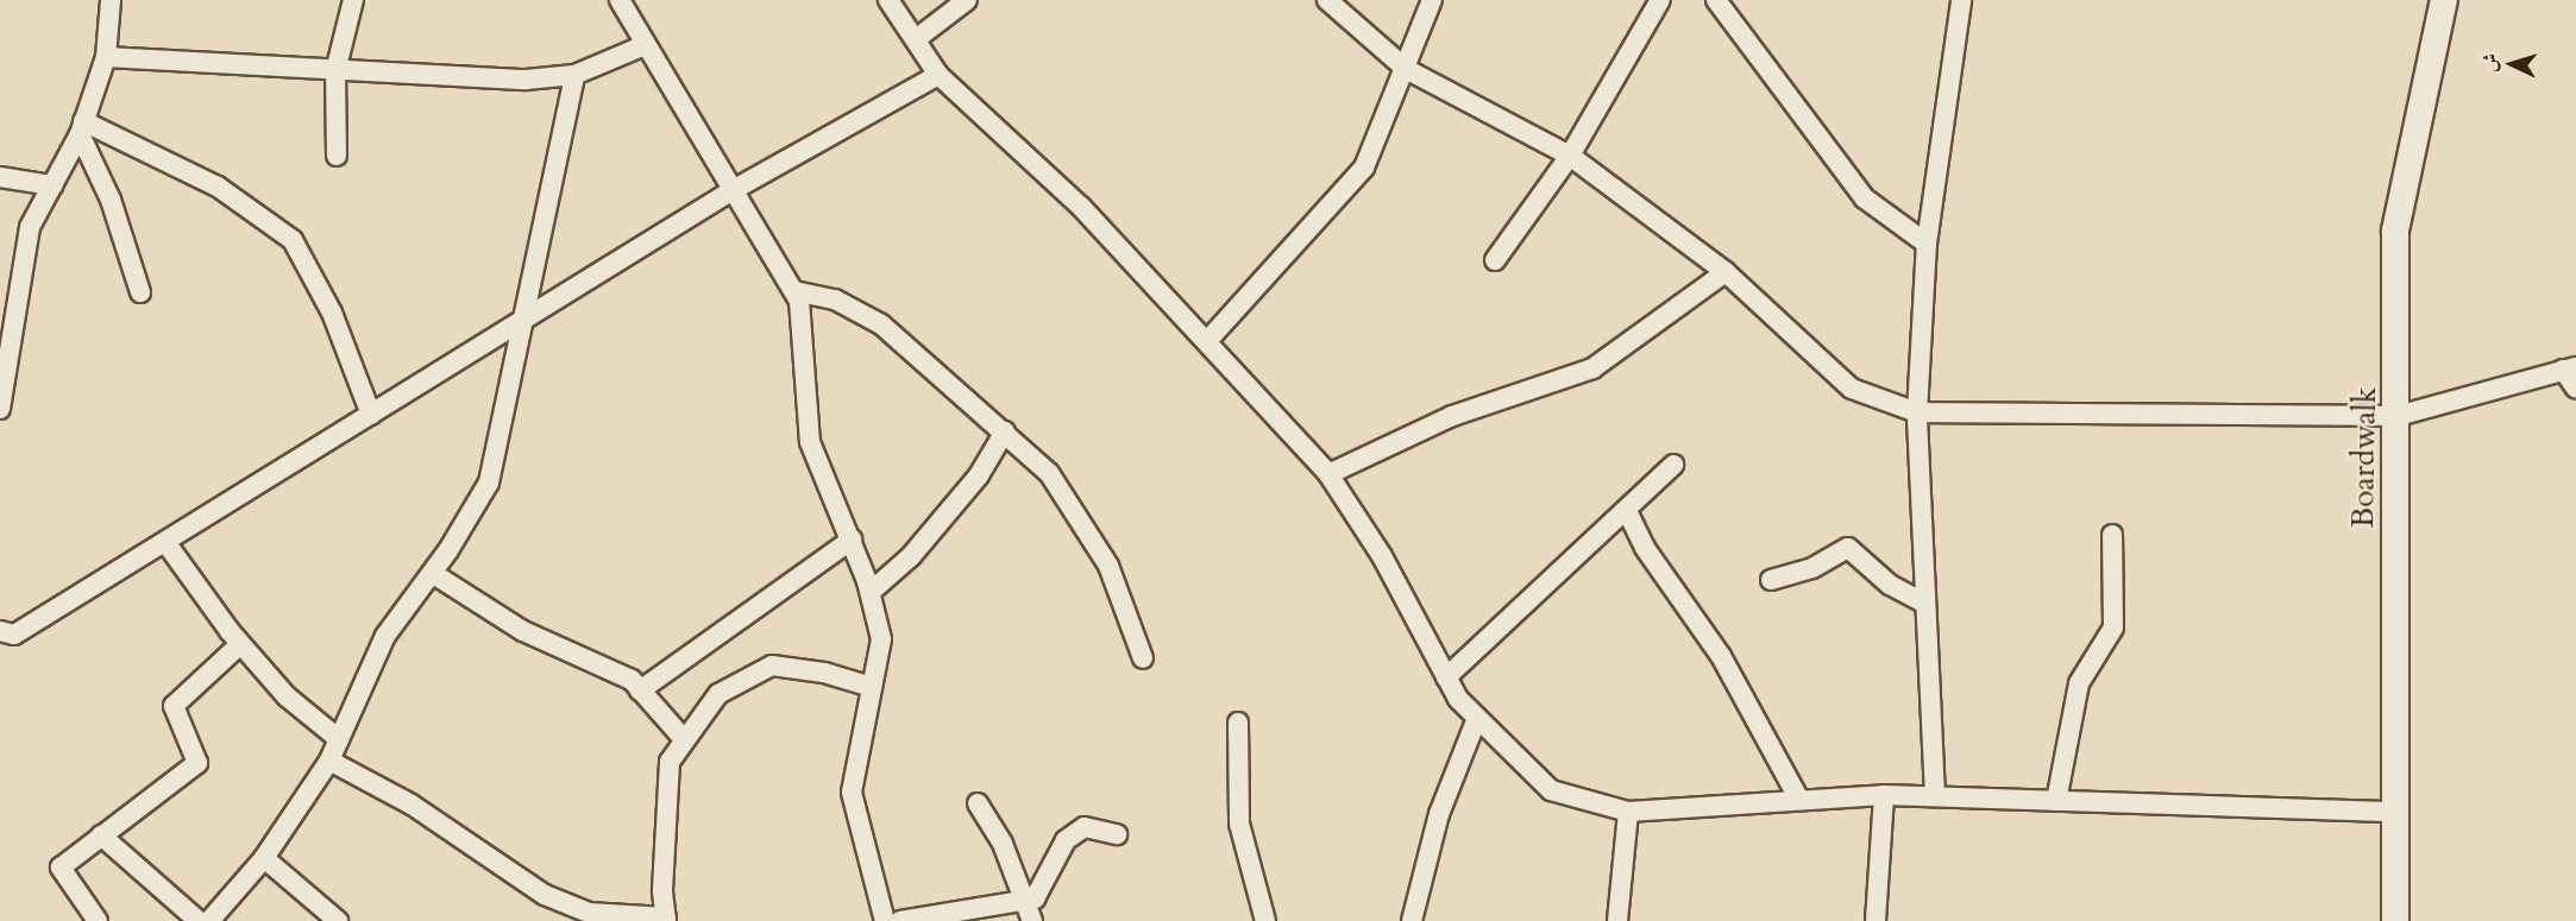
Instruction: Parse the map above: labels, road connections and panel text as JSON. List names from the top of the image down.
{
  "streets": {
    "street": ["Boardwalk"]
  },
  "north": "left"
}
